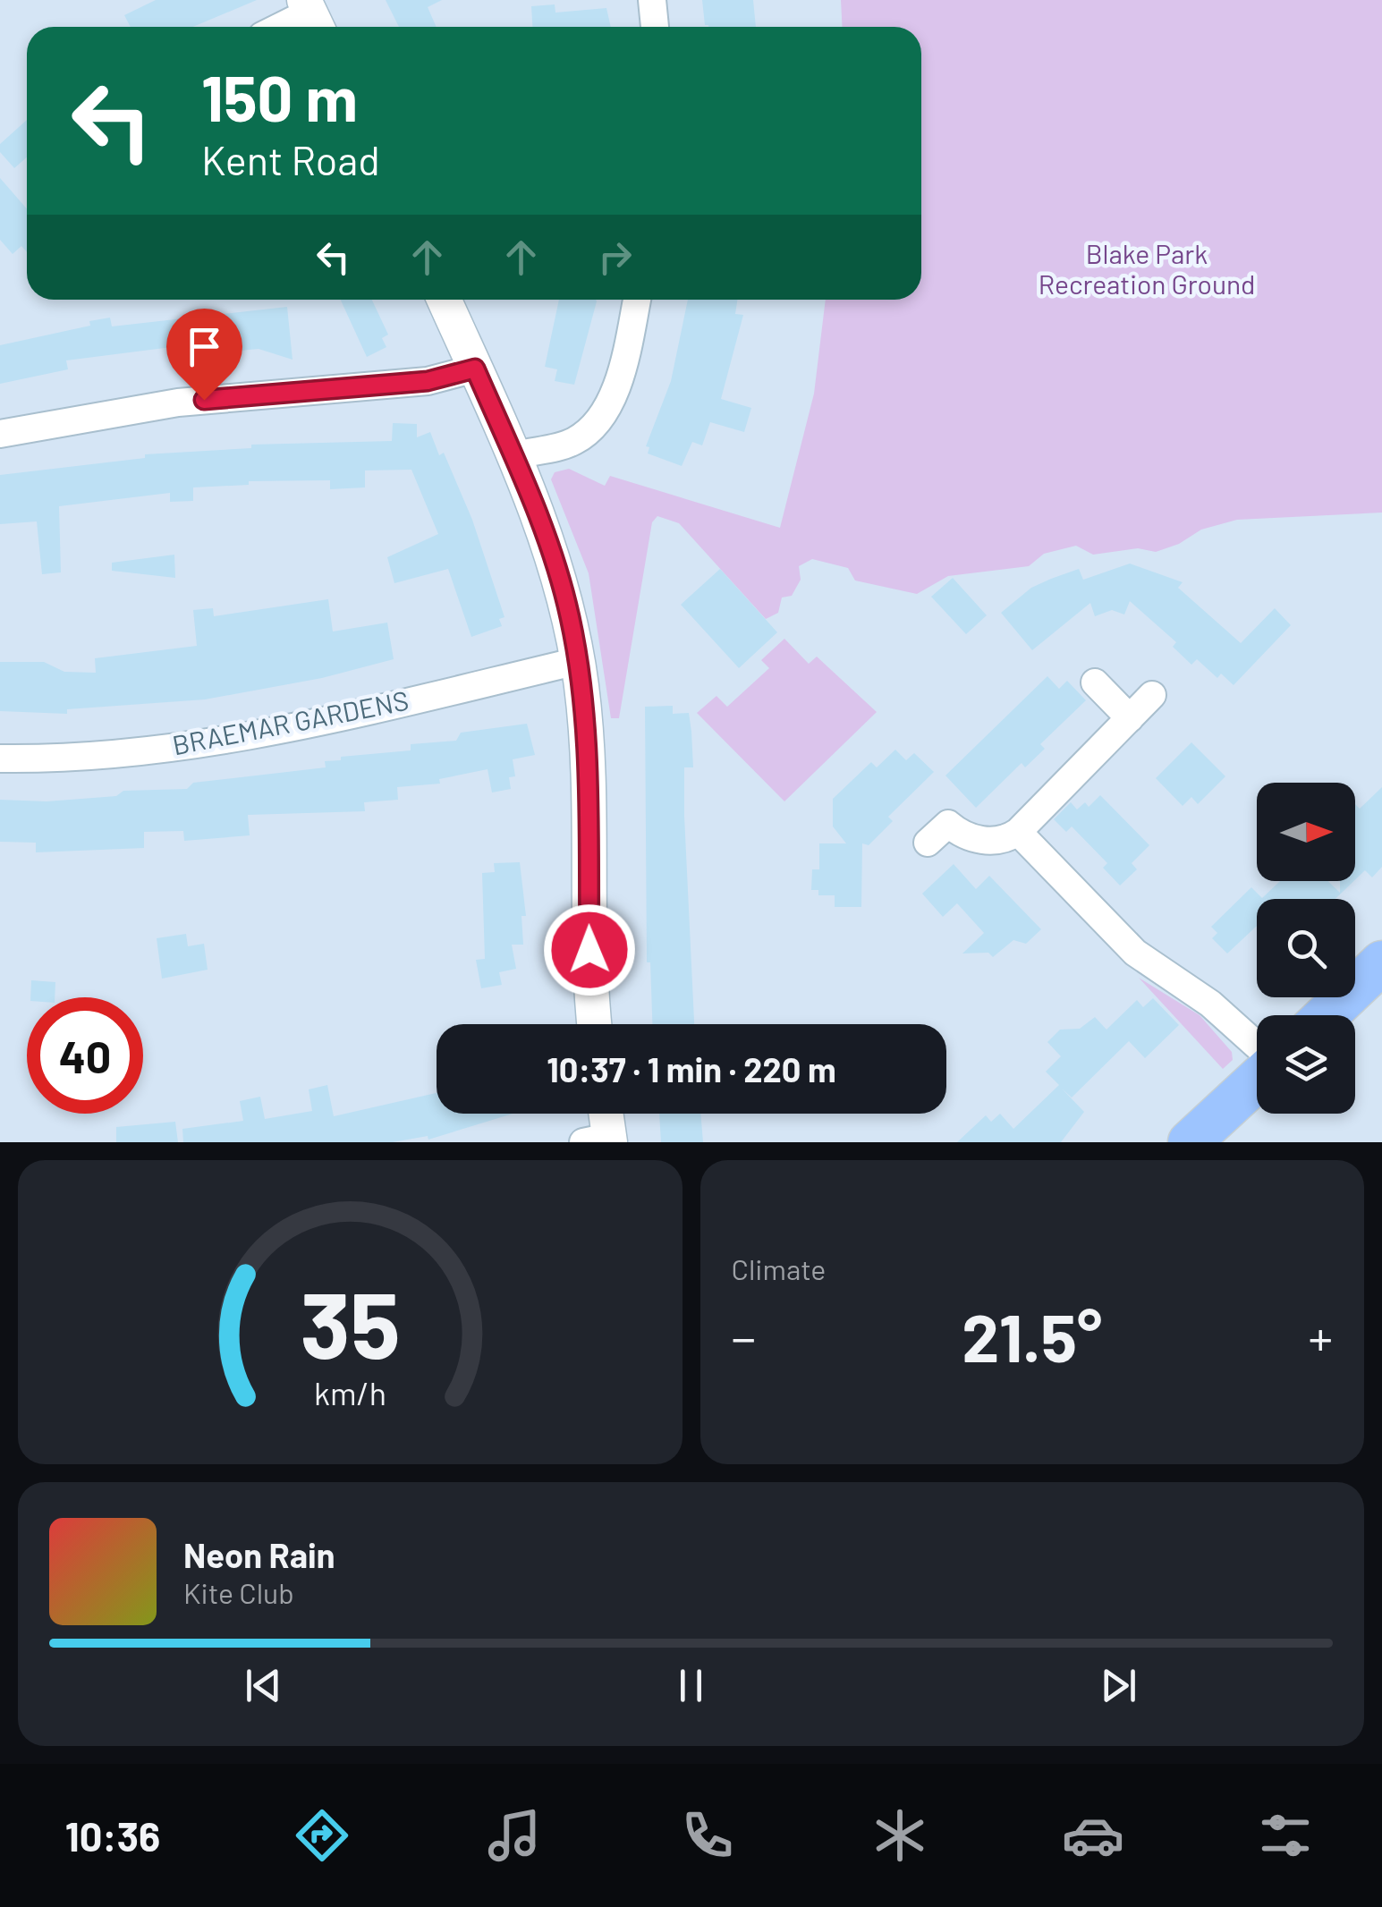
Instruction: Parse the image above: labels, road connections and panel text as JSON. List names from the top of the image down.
{
  "streets": {
    "street": ["BRAEMAR GARDENS"]
  },
  "parks": ["Blake Park Recreation Ground"],
  "north": "right",
  "page": {
    "turn": ["150 m", "Kent Road"],
    "limit": "40",
    "trip": "10:37 · 1 min · 220 m",
    "tile": "Climate",
    "heat": ["−", "21.5°", "+"],
    "song": ["Neon Rain", "Kite Club"],
    "tabs": "10:36",
    "gauge": ["35", "km/h"]
  }
}
